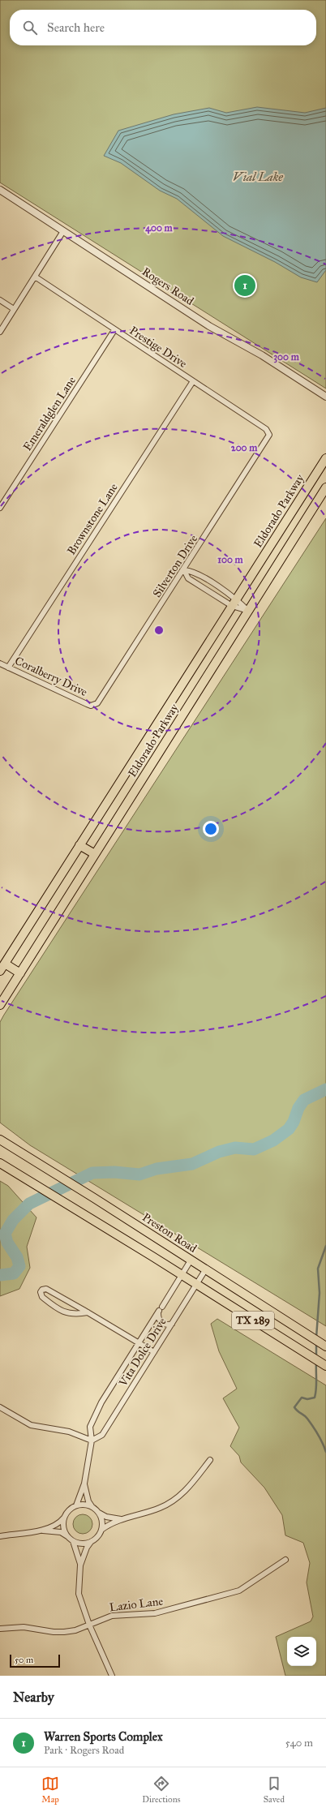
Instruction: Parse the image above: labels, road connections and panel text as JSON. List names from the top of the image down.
{
  "streets": {
    "main road": ["Eldorado Parkway", "Preston Road", "TX 289"],
    "street": [
      "Rogers Road",
      "Prestige Drive",
      "Emeraldglen Lane",
      "Brownstone Lane",
      "Silverton Drive",
      "Coralberry Drive",
      "Vita Dolce Drive",
      "Lazio Lane"
    ]
  },
  "crossings": [
    ["Prestige Drive", "Emeraldglen Lane"],
    ["Prestige Drive", "Brownstone Lane"],
    ["Prestige Drive", "Silverton Drive"],
    ["Brownstone Lane", "Coralberry Drive"],
    ["Silverton Drive", "Coralberry Drive"],
    ["Preston Road", "Vita Dolce Drive"],
    ["TX 289", "Vita Dolce Drive"]
  ],
  "water": ["Vial Lake"],
  "scale_bar": "50 m",
  "page": {
    "search": "Search here",
    "pins": "1",
    "scale": "50 m",
    "heading": "Nearby",
    "list": [
      {
        "mark": "1",
        "name": "Warren Sports Complex",
        "note": "Park · Rogers Road",
        "value": "540 m"
      }
    ],
    "nav": ["Map", "Directions", "Saved"]
  },
  "rings": [
    "400 m",
    "300 m",
    "200 m",
    "100 m"
  ]
}
